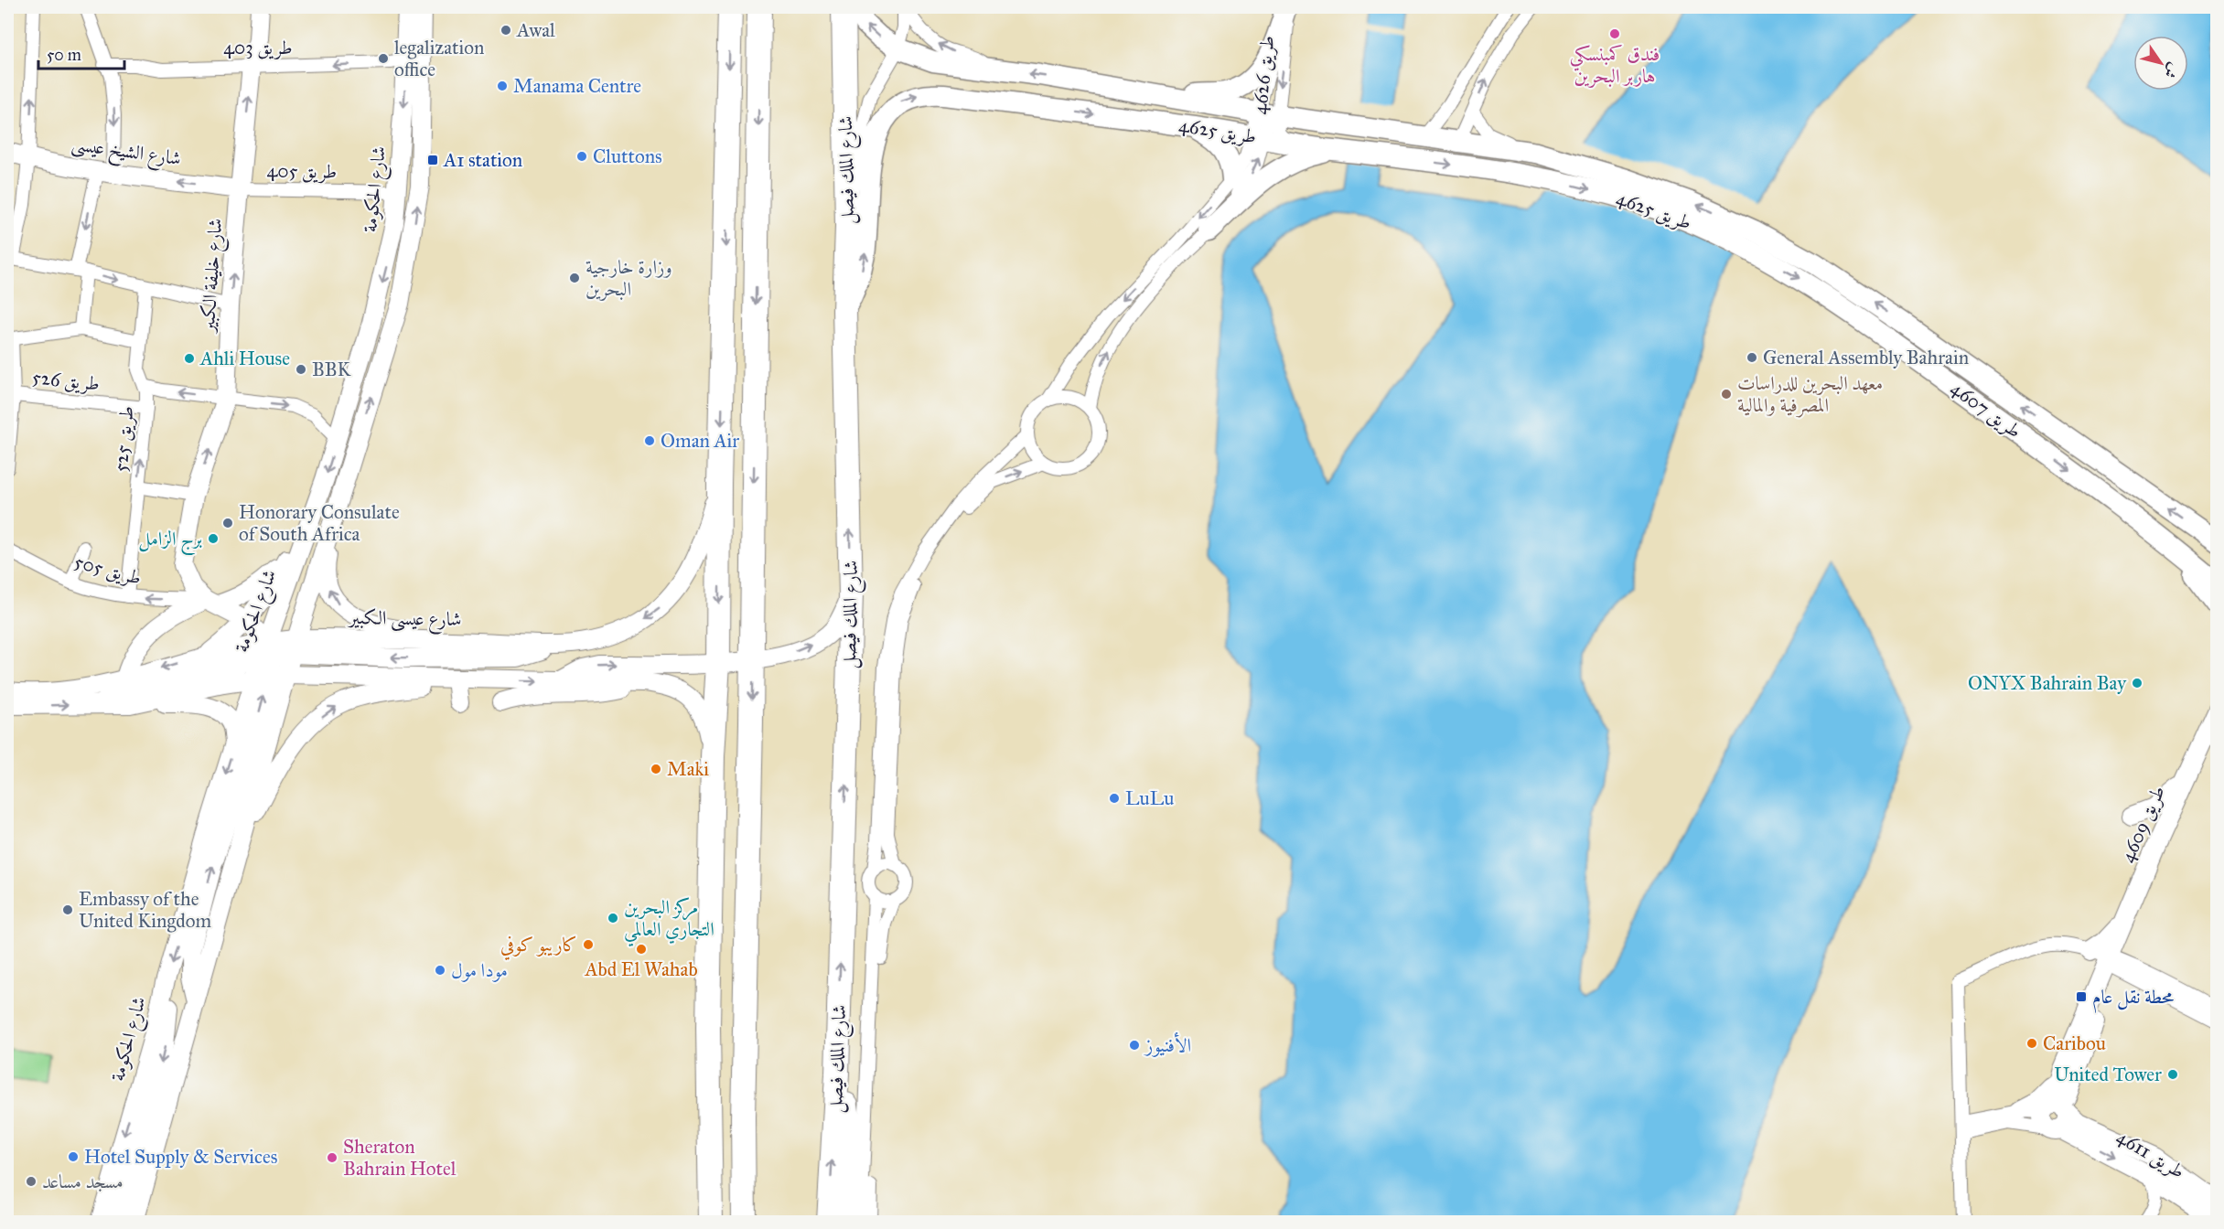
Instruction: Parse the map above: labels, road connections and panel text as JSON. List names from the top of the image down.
{
  "streets": {
    "highway": ["شارع الملك فيصل"],
    "main road": [
      "طريق 4625",
      "شارع الشيخ عيسى",
      "شارع الحكومة",
      "شارع خليفة الكبير",
      "طريق 4607",
      "شارع عيسى الكبير",
      "طريق 4609",
      "طريق 4611"
    ],
    "street": [
      "طريق 403",
      "طريق 4626",
      "طريق 405",
      "طريق 526",
      "طريق 525",
      "طريق 505"
    ]
  },
  "crossings": [
    ["طريق 403", "شارع الحكومة"],
    ["طريق 403", "شارع خليفة الكبير"],
    ["طريق 4626", "طريق 4625"],
    ["طريق 4625", "شارع الملك فيصل"],
    ["طريق 4625", "طريق 4607"],
    ["شارع الشيخ عيسى", "طريق 405"],
    ["شارع الشيخ عيسى", "شارع خليفة الكبير"],
    ["طريق 405", "شارع الحكومة"],
    ["طريق 405", "شارع خليفة الكبير"],
    ["شارع خليفة الكبير", "طريق 505"],
    ["طريق 526", "طريق 525"],
    ["طريق 525", "طريق 505"],
    ["طريق 4609", "طريق 4611"]
  ],
  "one_way": ["طريق 403", "شارع الشيخ عيسى", "شارع خليفة الكبير"],
  "places": {
    "other": [
      "Awal",
      "فندق كمبنسكي هاربر البحرين",
      "legalization office",
      "Manama Centre",
      "Cluttons",
      "وزارة خارجية البحرين",
      "General Assembly Bahrain",
      "Ahli House",
      "BBK",
      "معهد البحرين للدراسات المصرفية والمالية",
      "Oman Air",
      "Honorary Consulate of South Africa",
      "برج الزامل",
      "ONYX Bahrain Bay",
      "Maki",
      "LuLu",
      "Embassy of the United Kingdom",
      "مركز البحرين التجاري العالمي",
      "كاريبو كوفي",
      "Abd El Wahab",
      "مودا مول",
      "Caribou",
      "الأفنيوز",
      "United Tower",
      "Hotel Supply & Services",
      "Sheraton Bahrain Hotel",
      "مسجد مساعد"
    ],
    "transit": ["A1 station", "محطة نقل عام"]
  },
  "scale_bar": "50 m",
  "north": "bottom right"
}
